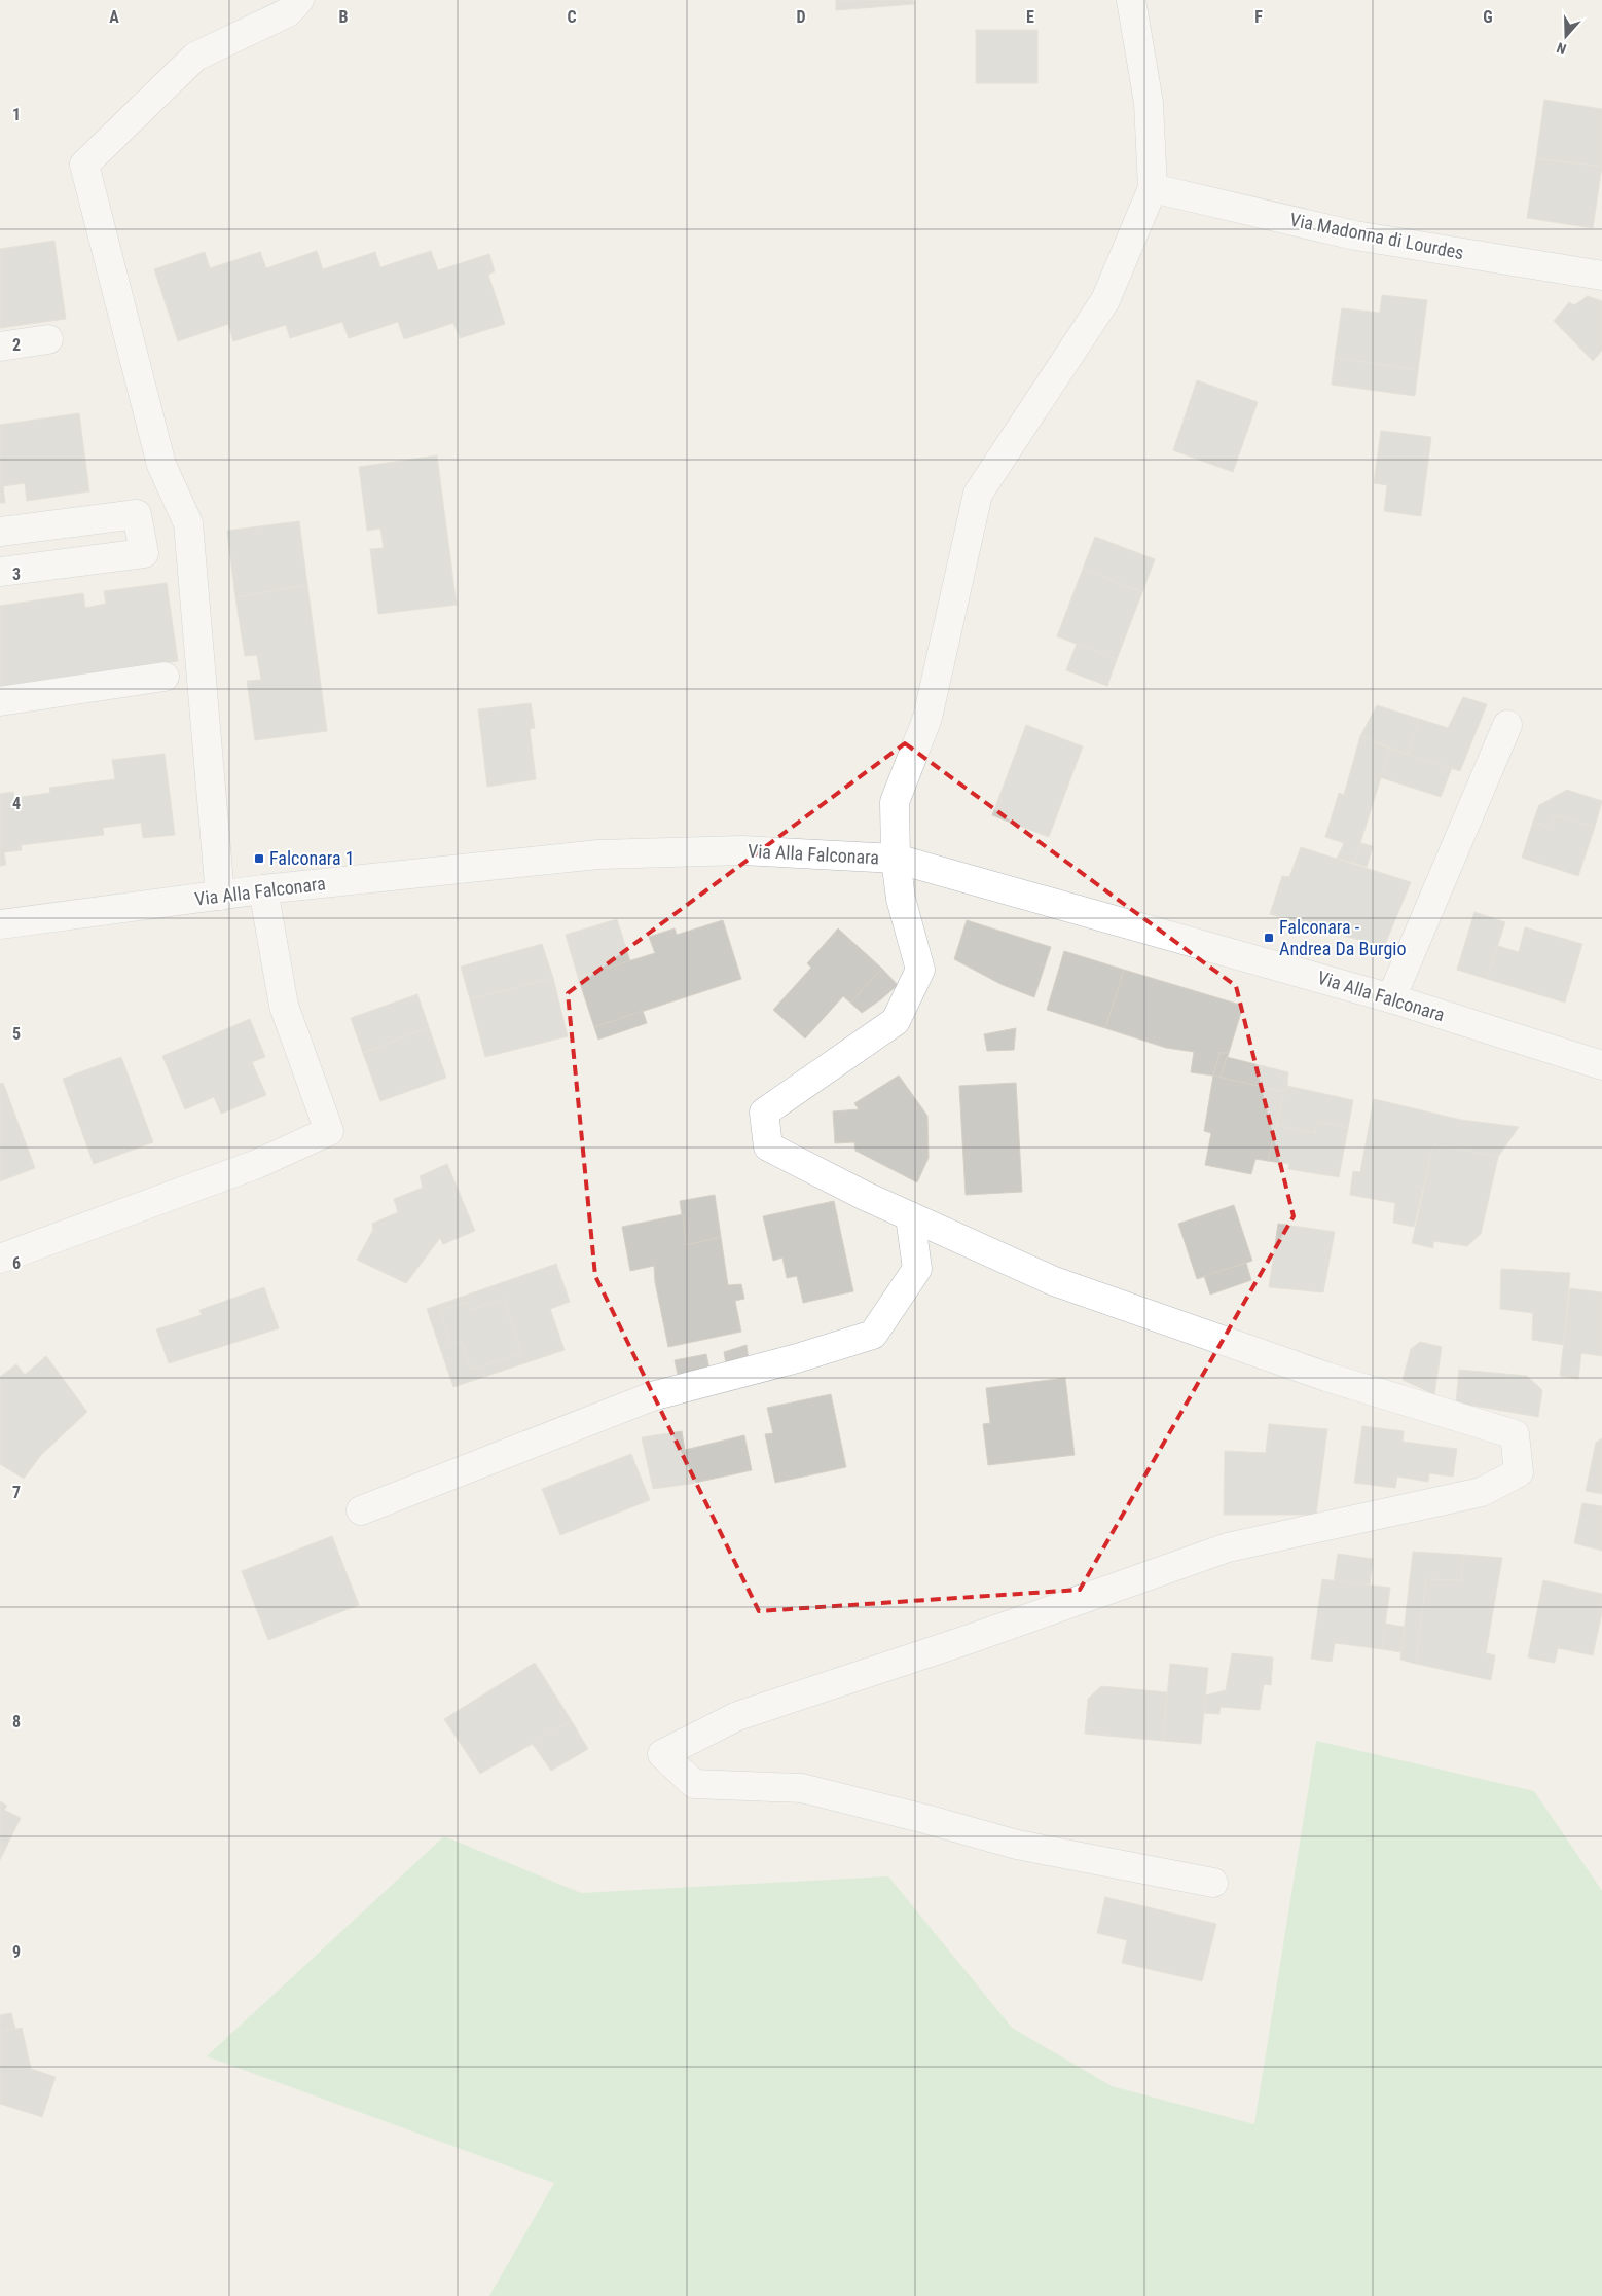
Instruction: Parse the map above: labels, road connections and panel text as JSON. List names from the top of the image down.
{
  "streets": {
    "street": ["Via Madonna di Lourdes", "Via Alla Falconara"]
  },
  "places": {
    "transit": ["Falconara 1", "Falconara - Andrea Da Burgio"]
  },
  "north": "bottom",
  "grid": {
    "columns": [
      "A",
      "B",
      "C",
      "D",
      "E",
      "F",
      "G"
    ],
    "rows": [
      "1",
      "2",
      "3",
      "4",
      "5",
      "6",
      "7",
      "8",
      "9"
    ]
  }
}
